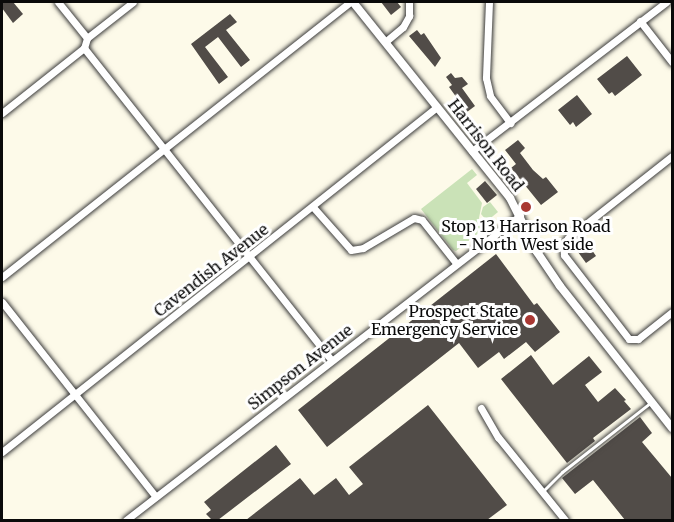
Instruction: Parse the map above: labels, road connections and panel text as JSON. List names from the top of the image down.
{
  "streets": {
    "street": ["Harrison Road", "Cavendish Avenue", "Simpson Avenue"]
  },
  "crossings": [
    ["Harrison Road", "Cavendish Avenue"],
    ["Harrison Road", "Simpson Avenue"]
  ],
  "places": ["Stop 13 Harrison Road - North West side", "Prospect State Emergency Service"]
}
